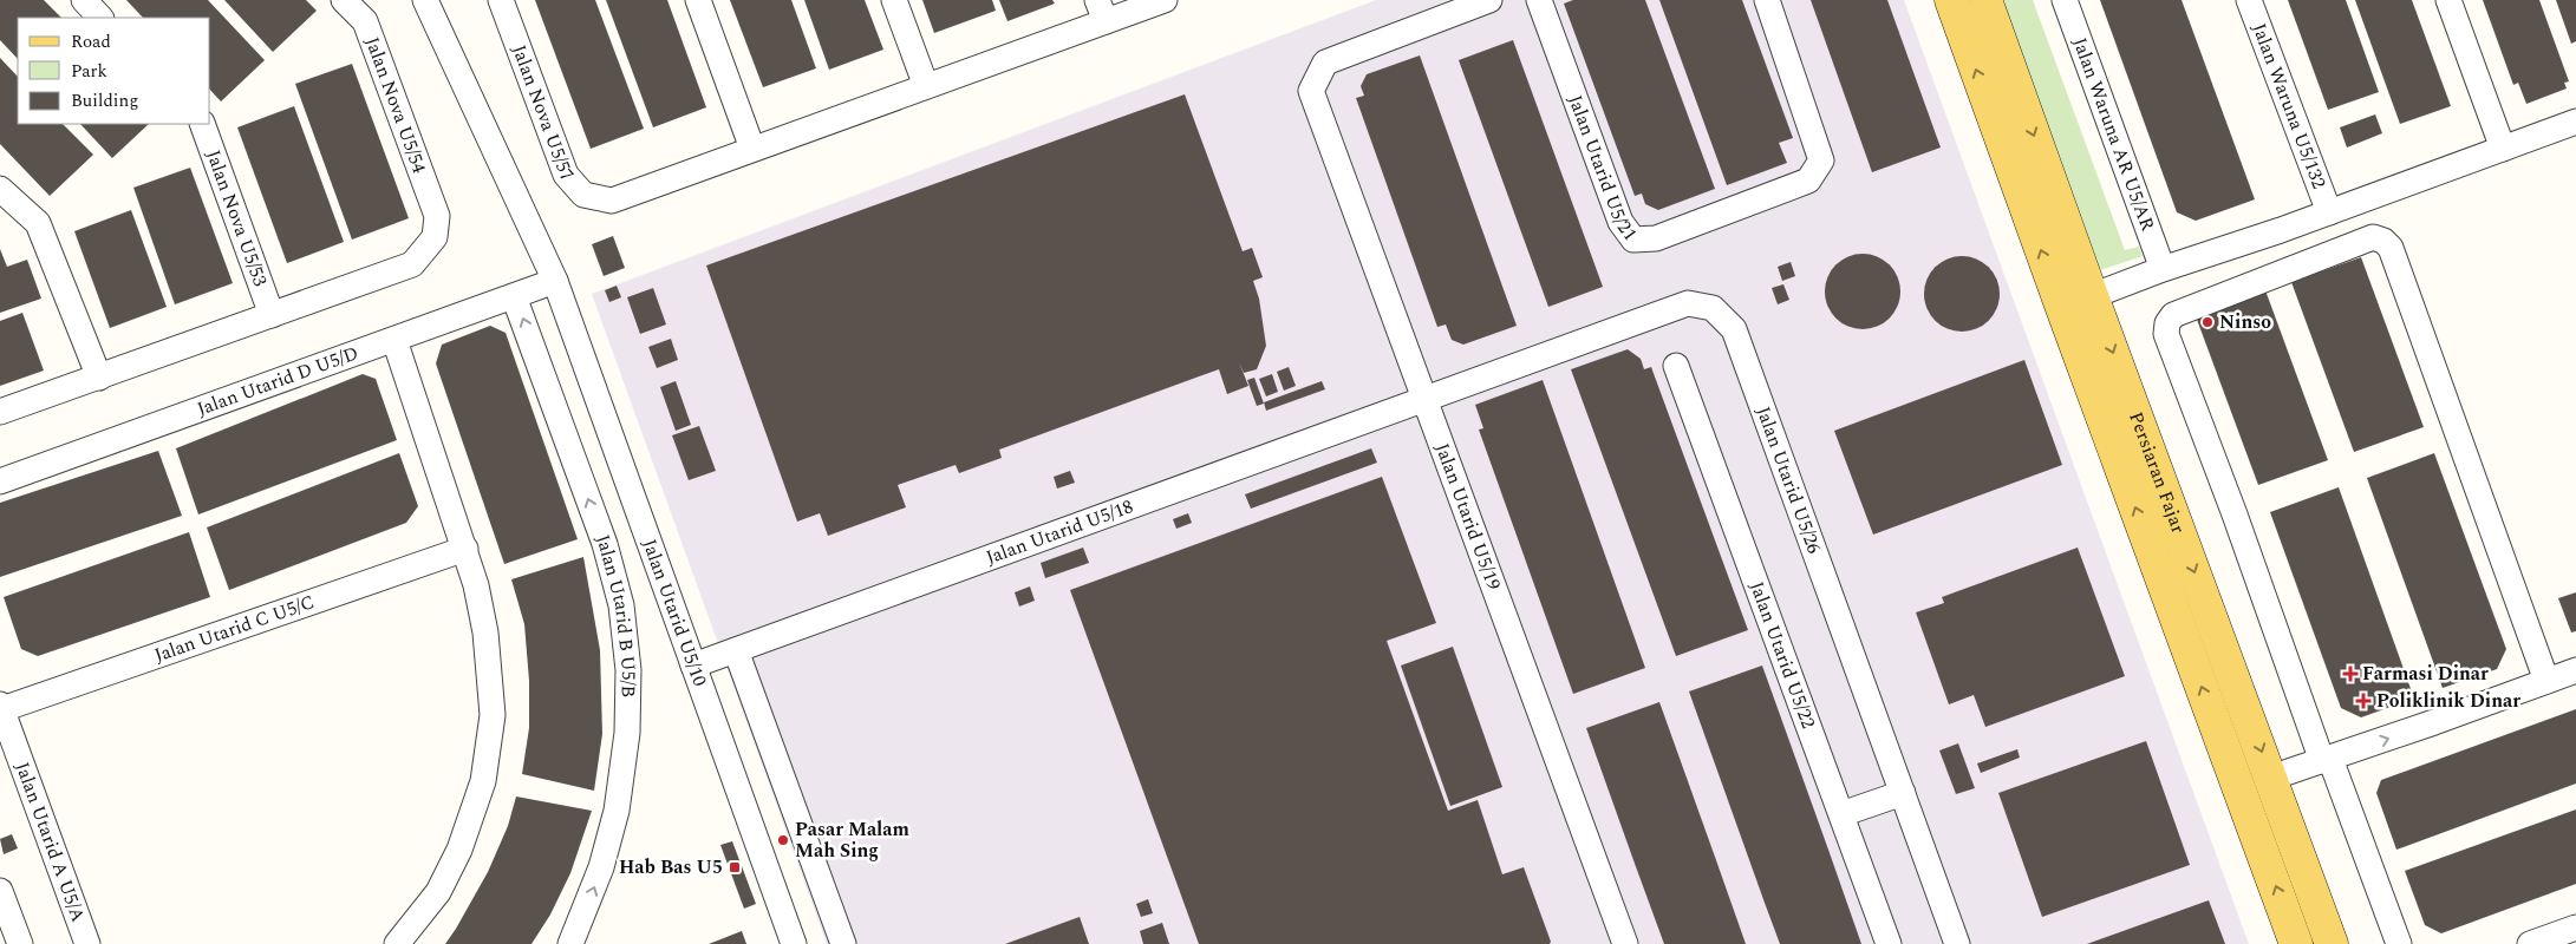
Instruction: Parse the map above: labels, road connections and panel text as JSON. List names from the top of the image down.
{
  "streets": {
    "main road": ["Persiaran Fajar"],
    "street": [
      "Jalan Nova U5/54",
      "Jalan Waruna U5/132",
      "Jalan Nova U5/57",
      "Jalan Waruna AR U5/AR",
      "Jalan Utarid U5/21",
      "Jalan Nova U5/53",
      "Jalan Utarid D U5/D",
      "Jalan Utarid U5/26",
      "Jalan Utarid U5/19",
      "Jalan Utarid U5/18",
      "Jalan Utarid U5/10",
      "Jalan Utarid B U5/B",
      "Jalan Utarid C U5/C",
      "Jalan Utarid U5/22",
      "Jalan Utarid A U5/A"
    ]
  },
  "crossings": [
    ["Jalan Nova U5/54", "Jalan Nova U5/53"],
    ["Jalan Utarid D U5/D", "Jalan Utarid U5/10"],
    ["Jalan Utarid D U5/D", "Jalan Utarid B U5/B"],
    ["Jalan Utarid U5/26", "Jalan Utarid U5/19"],
    ["Jalan Utarid U5/26", "Jalan Utarid U5/18"],
    ["Jalan Utarid U5/19", "Jalan Utarid U5/18"],
    ["Jalan Utarid U5/18", "Jalan Utarid U5/10"],
    ["Jalan Utarid C U5/C", "Jalan Utarid A U5/A"]
  ],
  "places": {
    "other": ["Ninso", "Pasar Malam Mah Sing"],
    "health": ["Farmasi Dinar", "Poliklinik Dinar"],
    "transit": ["Hab Bas U5"]
  },
  "legend": ["Road", "Park", "Building"]
}
